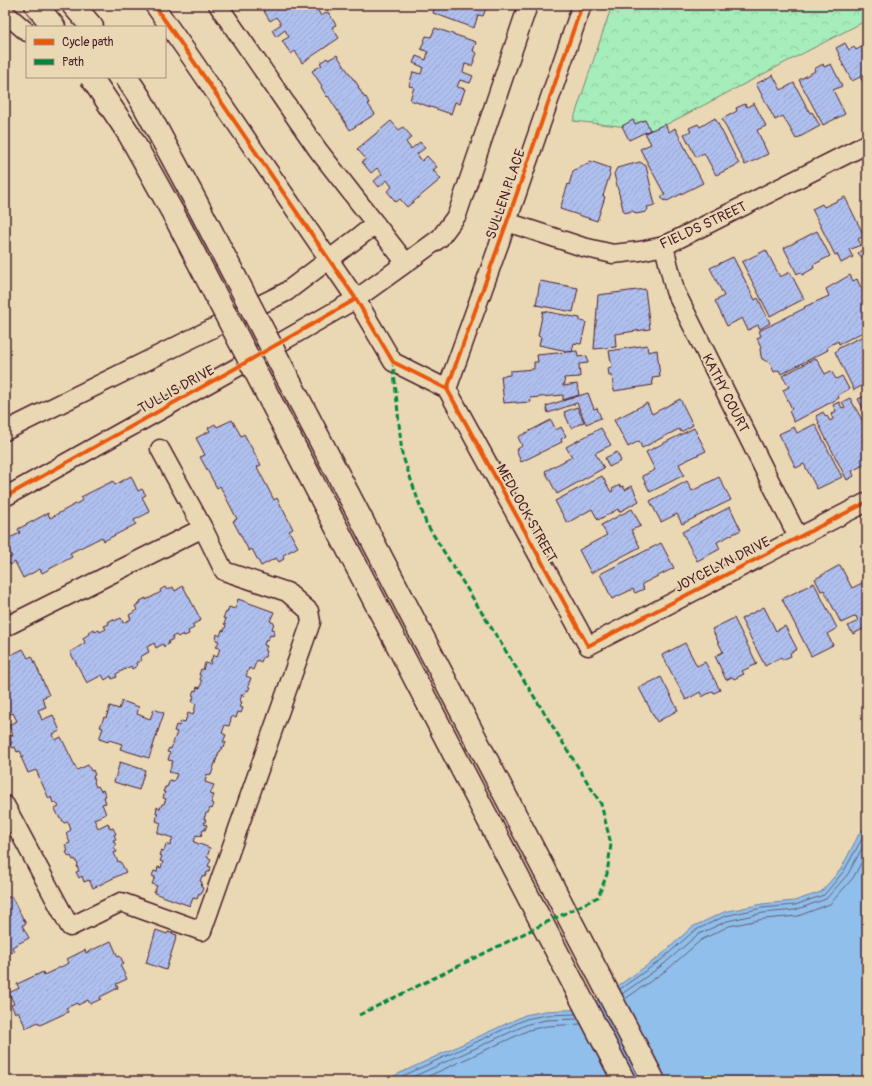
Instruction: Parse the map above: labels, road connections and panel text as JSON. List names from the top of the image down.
{
  "streets": {
    "street": [
      "SULLEN PLACE",
      "FIELDS STREET",
      "TULLIS DRIVE",
      "KATHY COURT",
      "MEDLOCK STREET",
      "JOYCELYN DRIVE"
    ]
  },
  "crossings": [
    ["SULLEN PLACE", "FIELDS STREET"],
    ["SULLEN PLACE", "MEDLOCK STREET"],
    ["FIELDS STREET", "KATHY COURT"],
    ["KATHY COURT", "JOYCELYN DRIVE"],
    ["MEDLOCK STREET", "JOYCELYN DRIVE"]
  ],
  "legend": ["Cycle path", "Path"]
}
